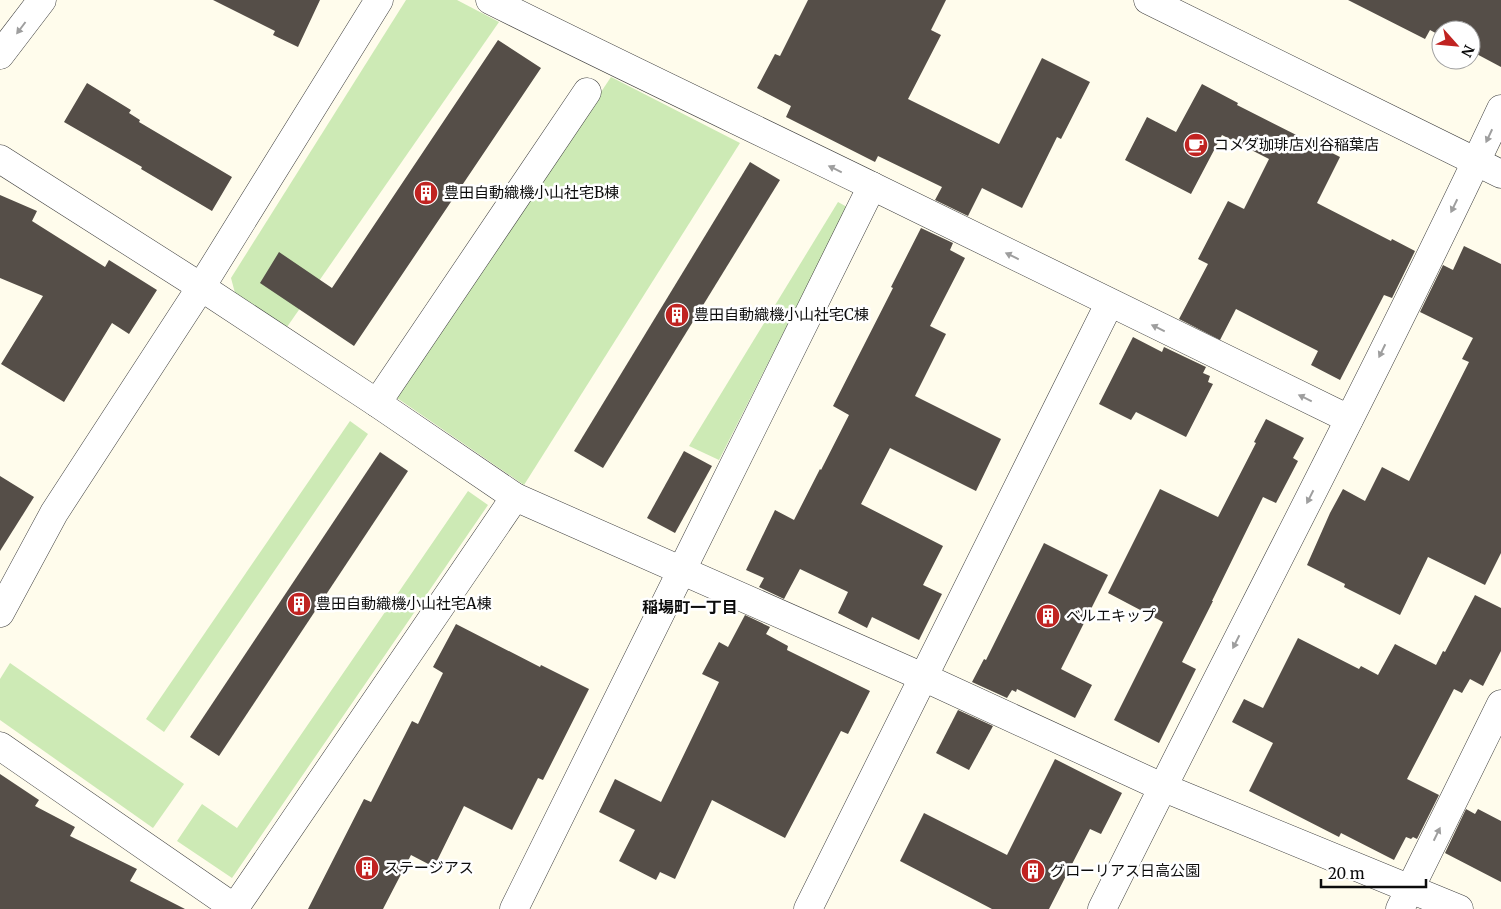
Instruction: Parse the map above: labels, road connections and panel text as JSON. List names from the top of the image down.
{
  "districts": ["稲場町一丁目"],
  "places": {
    "cafe": ["コメダ珈琲店刈谷稲葉店"],
    "building": [
      "豊田自動織機小山社宅B棟",
      "豊田自動織機小山社宅C棟",
      "豊田自動織機小山社宅A棟",
      "ベルエキップ",
      "ステージアス",
      "グローリアス日高公園"
    ]
  },
  "scale_bar": "20 m",
  "north": "bottom right"
}
